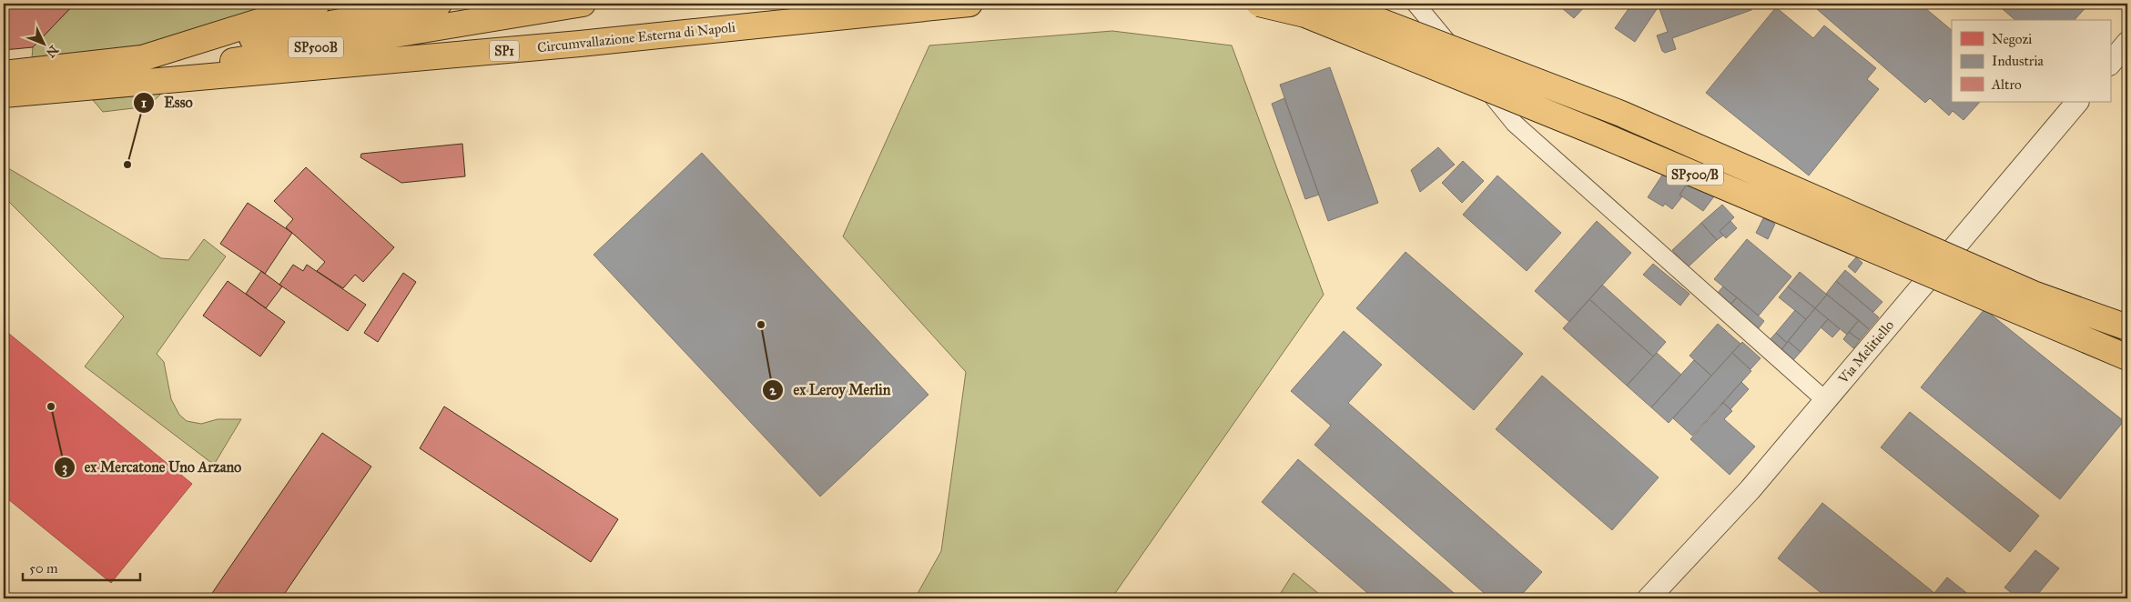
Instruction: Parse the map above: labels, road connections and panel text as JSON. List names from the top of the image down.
{
  "streets": {
    "highway": [
      "Circumvallazione Esterna di Napoli",
      "SP500B",
      "SP1",
      "SP500/B"
    ],
    "street": ["Via Melitiello"]
  },
  "crossings": [
    ["Circumvallazione Esterna di Napoli", "SP500B"]
  ],
  "places": ["Esso", "ex Leroy Merlin", "ex Mercatone Uno Arzano"],
  "legend": ["Negozi", "Industria", "Altro"],
  "scale_bar": "50 m",
  "north": "bottom right"
}
